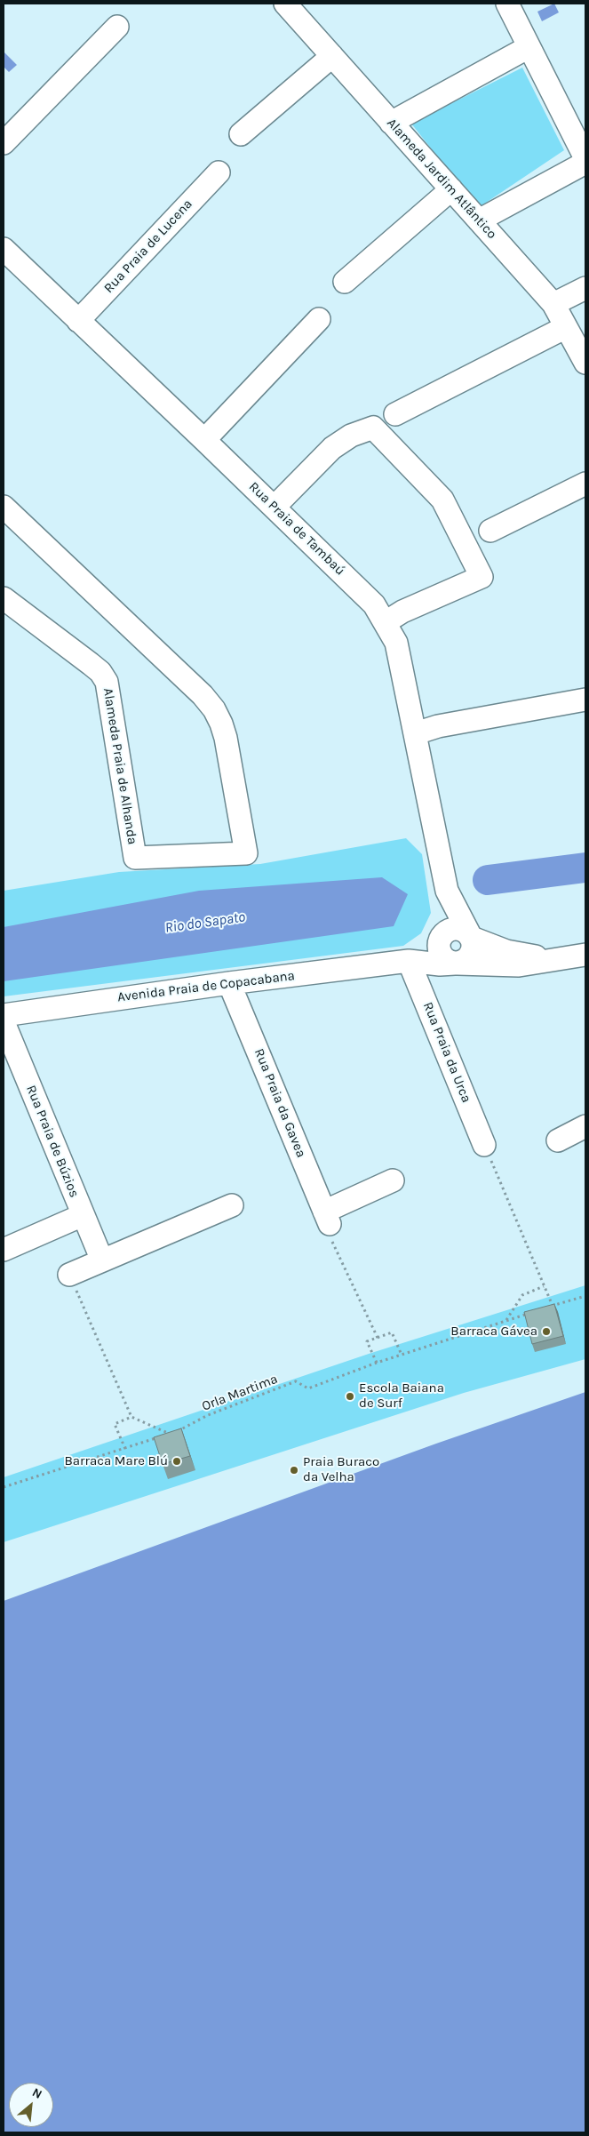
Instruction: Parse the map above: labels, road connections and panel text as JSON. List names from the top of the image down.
{
  "streets": {
    "street": [
      "Alameda Jardim Atlântico",
      "Rua Praia de Lucena",
      "Rua Praia de Tambaú",
      "Alameda Praia de Alhanda",
      "Avenida Praia de Copacabana",
      "Rua Praia da Urca",
      "Rua Praia da Gavea",
      "Rua Praia de Búzios"
    ],
    "path": ["Orla Martima"]
  },
  "crossings": [
    ["Rua Praia de Lucena", "Rua Praia de Tambaú"],
    ["Rua Praia de Tambaú", "Avenida Praia de Copacabana"],
    ["Avenida Praia de Copacabana", "Rua Praia da Urca"],
    ["Avenida Praia de Copacabana", "Rua Praia da Gavea"]
  ],
  "water": ["Rio do Sapato"],
  "places": [
    "Barraca Gávea",
    "Escola Baiana de Surf",
    "Barraca Mare Blú",
    "Praia Buraco da Velha"
  ],
  "north": "top right"
}
